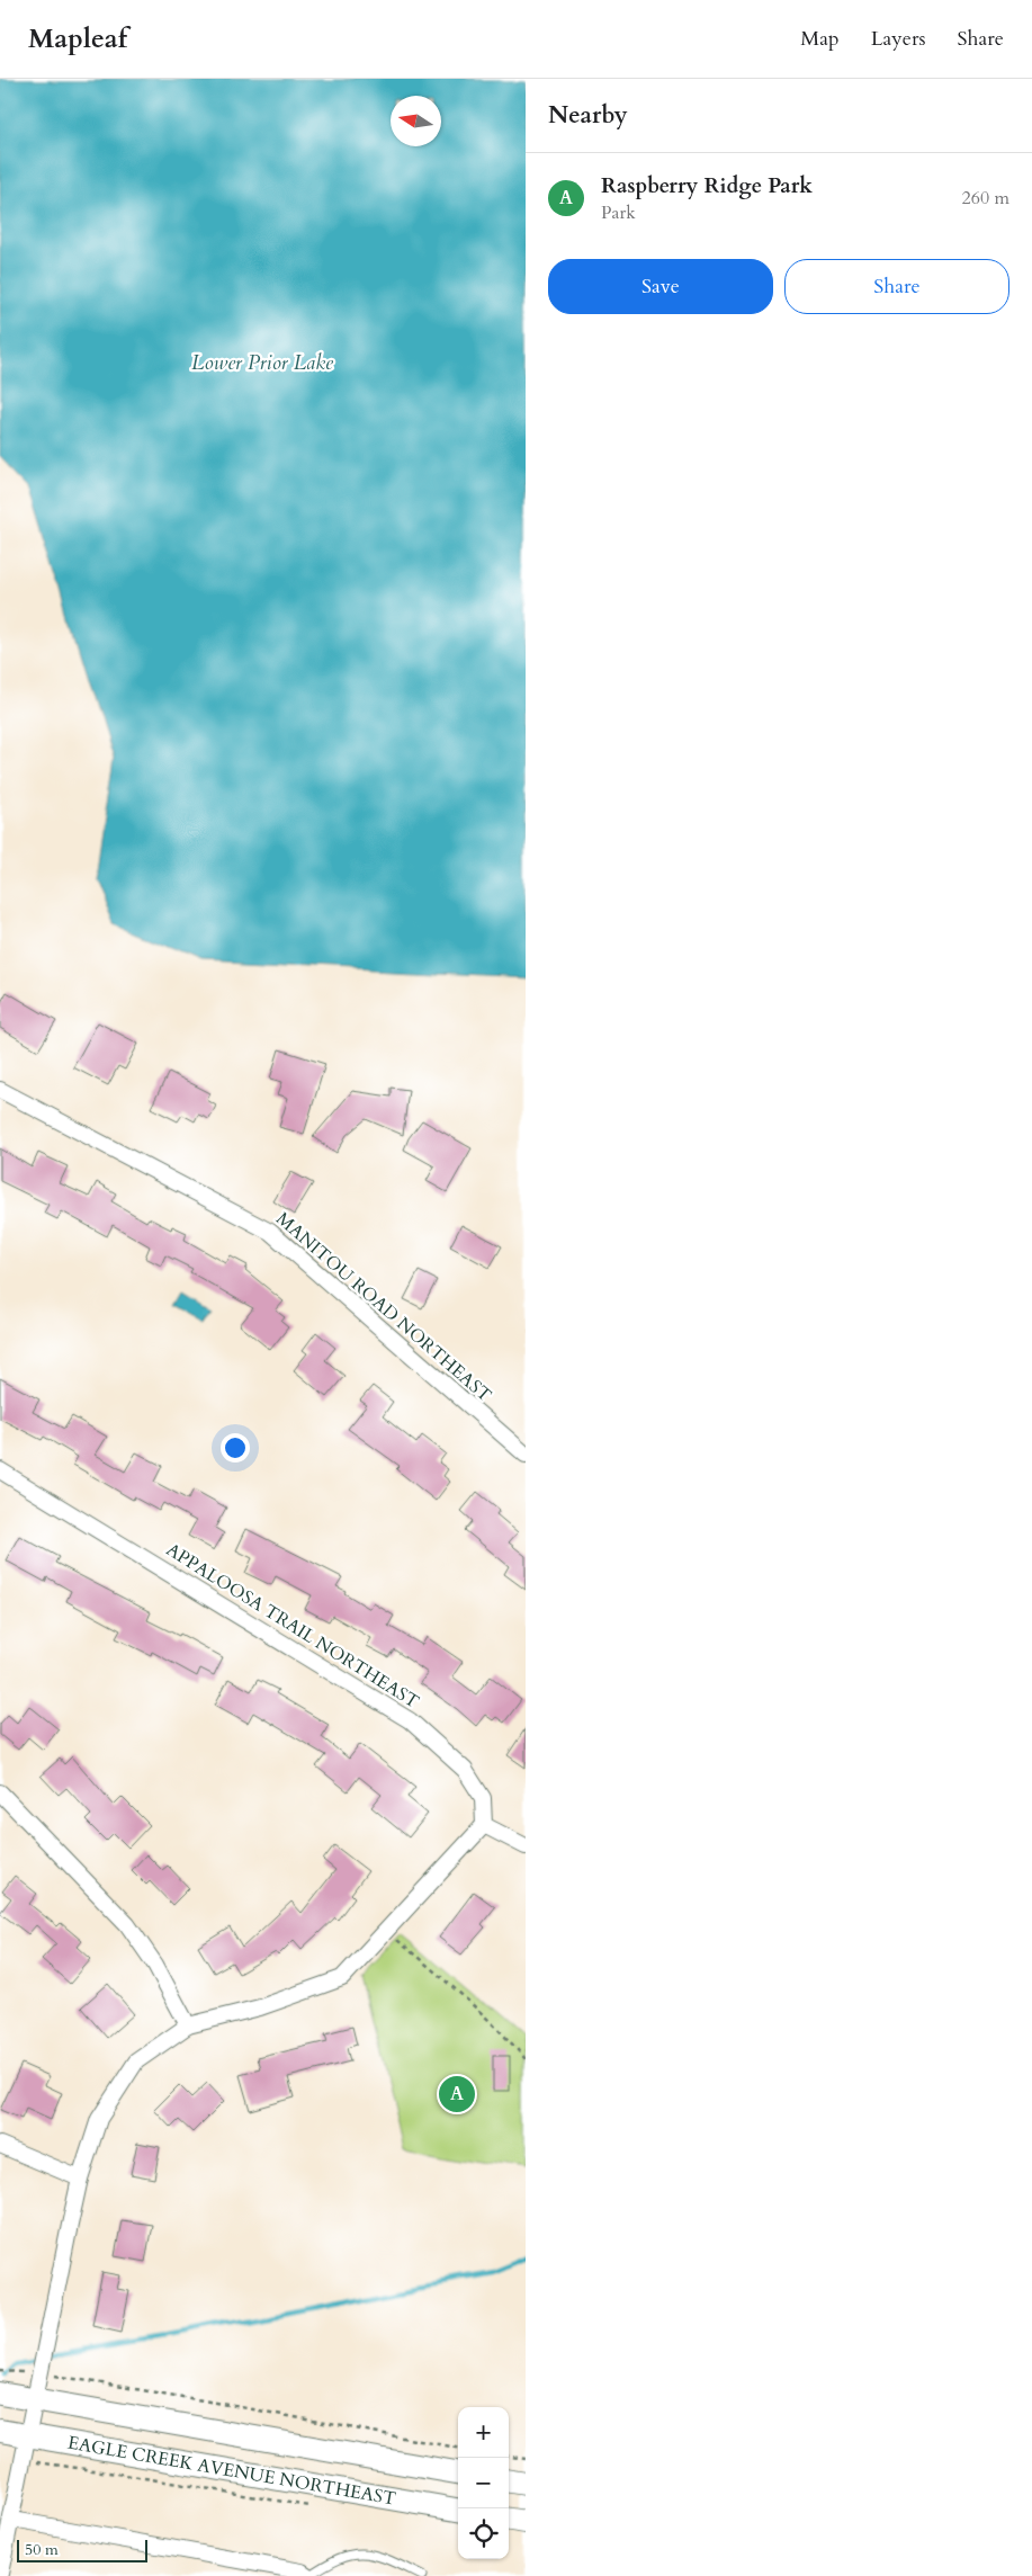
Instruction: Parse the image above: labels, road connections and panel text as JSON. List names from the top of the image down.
{
  "streets": {
    "main road": ["EAGLE CREEK AVENUE NORTHEAST"],
    "street": ["MANITOU ROAD NORTHEAST", "APPALOOSA TRAIL NORTHEAST"]
  },
  "water": ["Lower Prior Lake"],
  "scale_bar": "50 m",
  "north": "left",
  "page": {
    "header": "Mapleaf",
    "nav": ["Map", "Layers", "Share"],
    "heading": "Nearby",
    "list": [
      {
        "mark": "A",
        "name": "Raspberry Ridge Park",
        "note": "Park",
        "value": "260 m"
      }
    ],
    "buttons": ["Save", "Share"],
    "pins": "A",
    "map_buttons": ["+", "−"],
    "scale": "50 m"
  }
}
